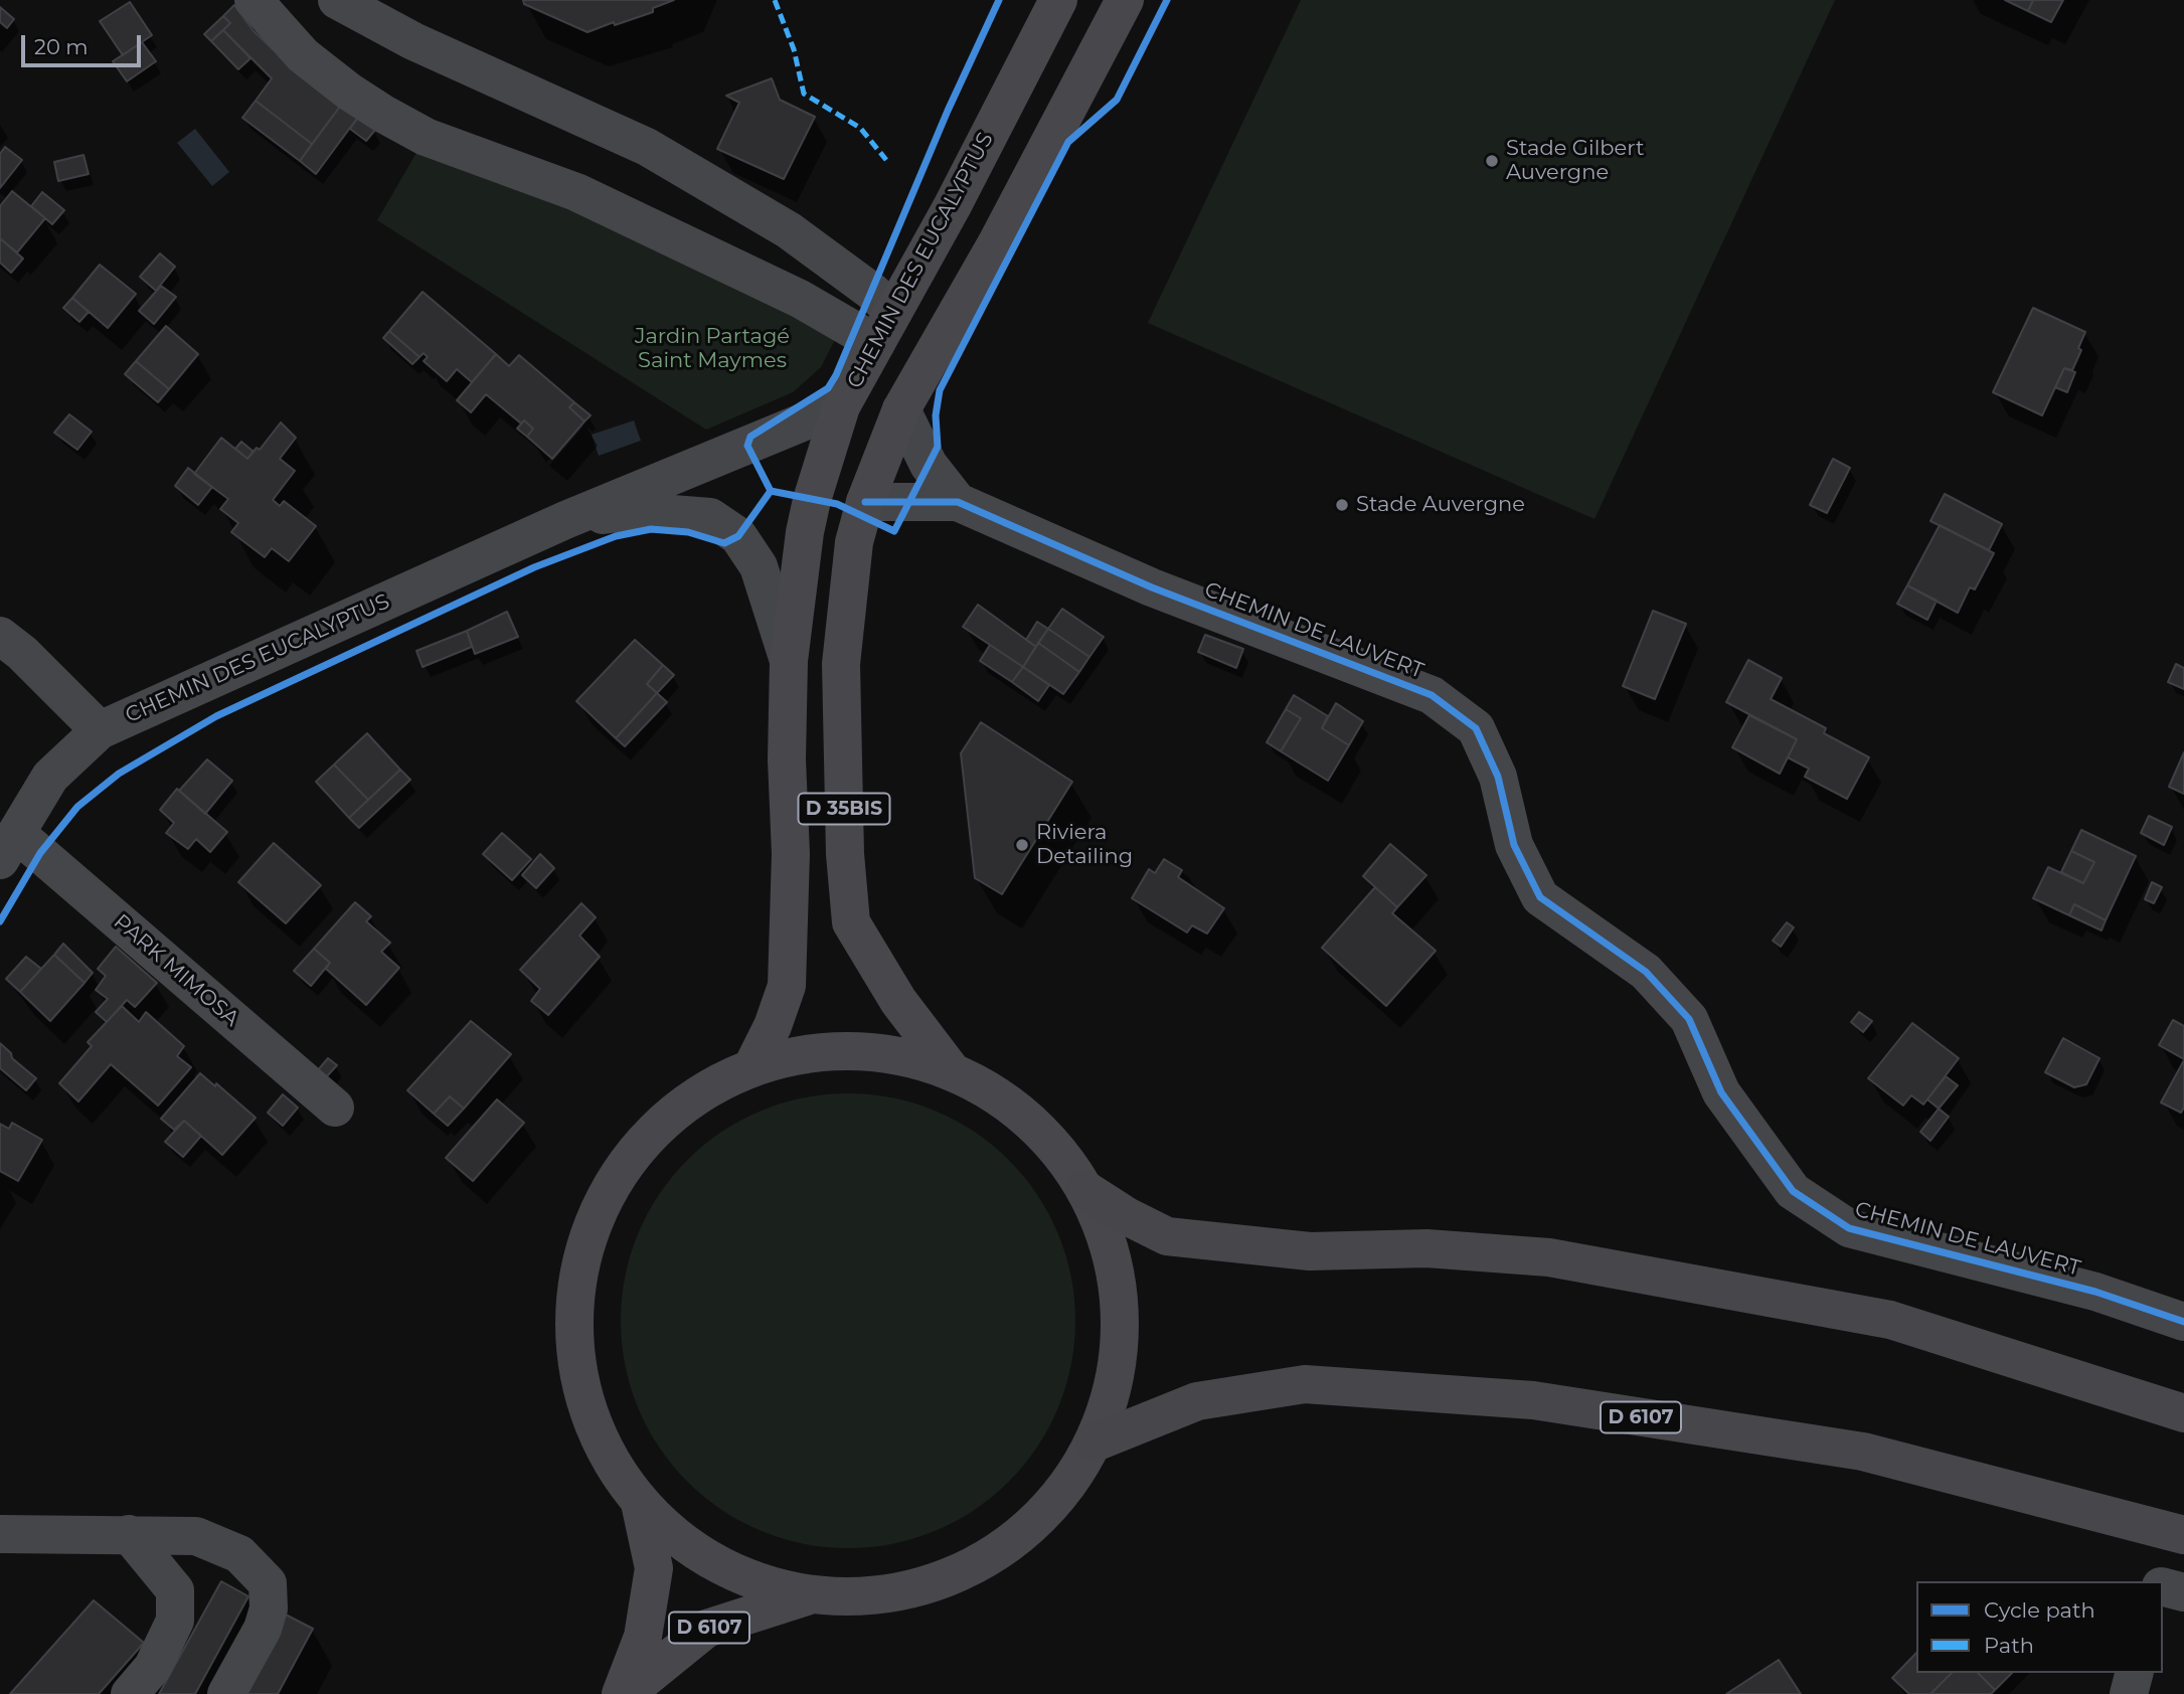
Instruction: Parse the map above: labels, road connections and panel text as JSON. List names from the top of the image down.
{
  "streets": {
    "highway": ["D 6107"],
    "main road": ["CHEMIN DES EUCALYPTUS", "D 35BIS"],
    "street": ["CHEMIN DE LAUVERT", "PARK MIMOSA"]
  },
  "crossings": [
    ["CHEMIN DES EUCALYPTUS", "D 35BIS"],
    ["CHEMIN DES EUCALYPTUS", "PARK MIMOSA"],
    ["CHEMIN DE LAUVERT", "D 35BIS"]
  ],
  "parks": ["Jardin Partagé Saint Maymes"],
  "places": ["Stade Gilbert Auvergne", "Stade Auvergne", "Riviera Detailing"],
  "legend": ["Cycle path", "Path"],
  "scale_bar": "20 m"
}
